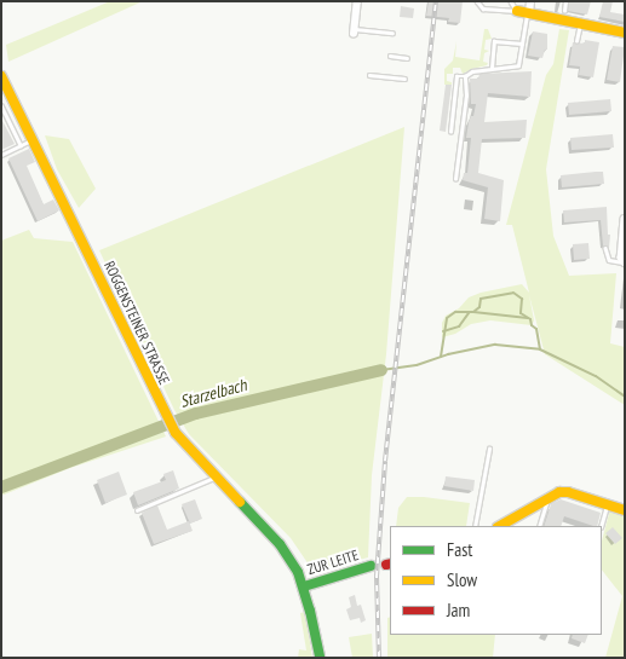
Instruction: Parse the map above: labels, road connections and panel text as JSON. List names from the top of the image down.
{
  "streets": {
    "street": ["ROGGENSTEINER STRASSE", "ZUR LEITE"]
  },
  "crossings": [
    ["ROGGENSTEINER STRASSE", "ZUR LEITE"]
  ],
  "water": ["Starzelbach"],
  "legend": ["Fast", "Slow", "Jam"]
}
